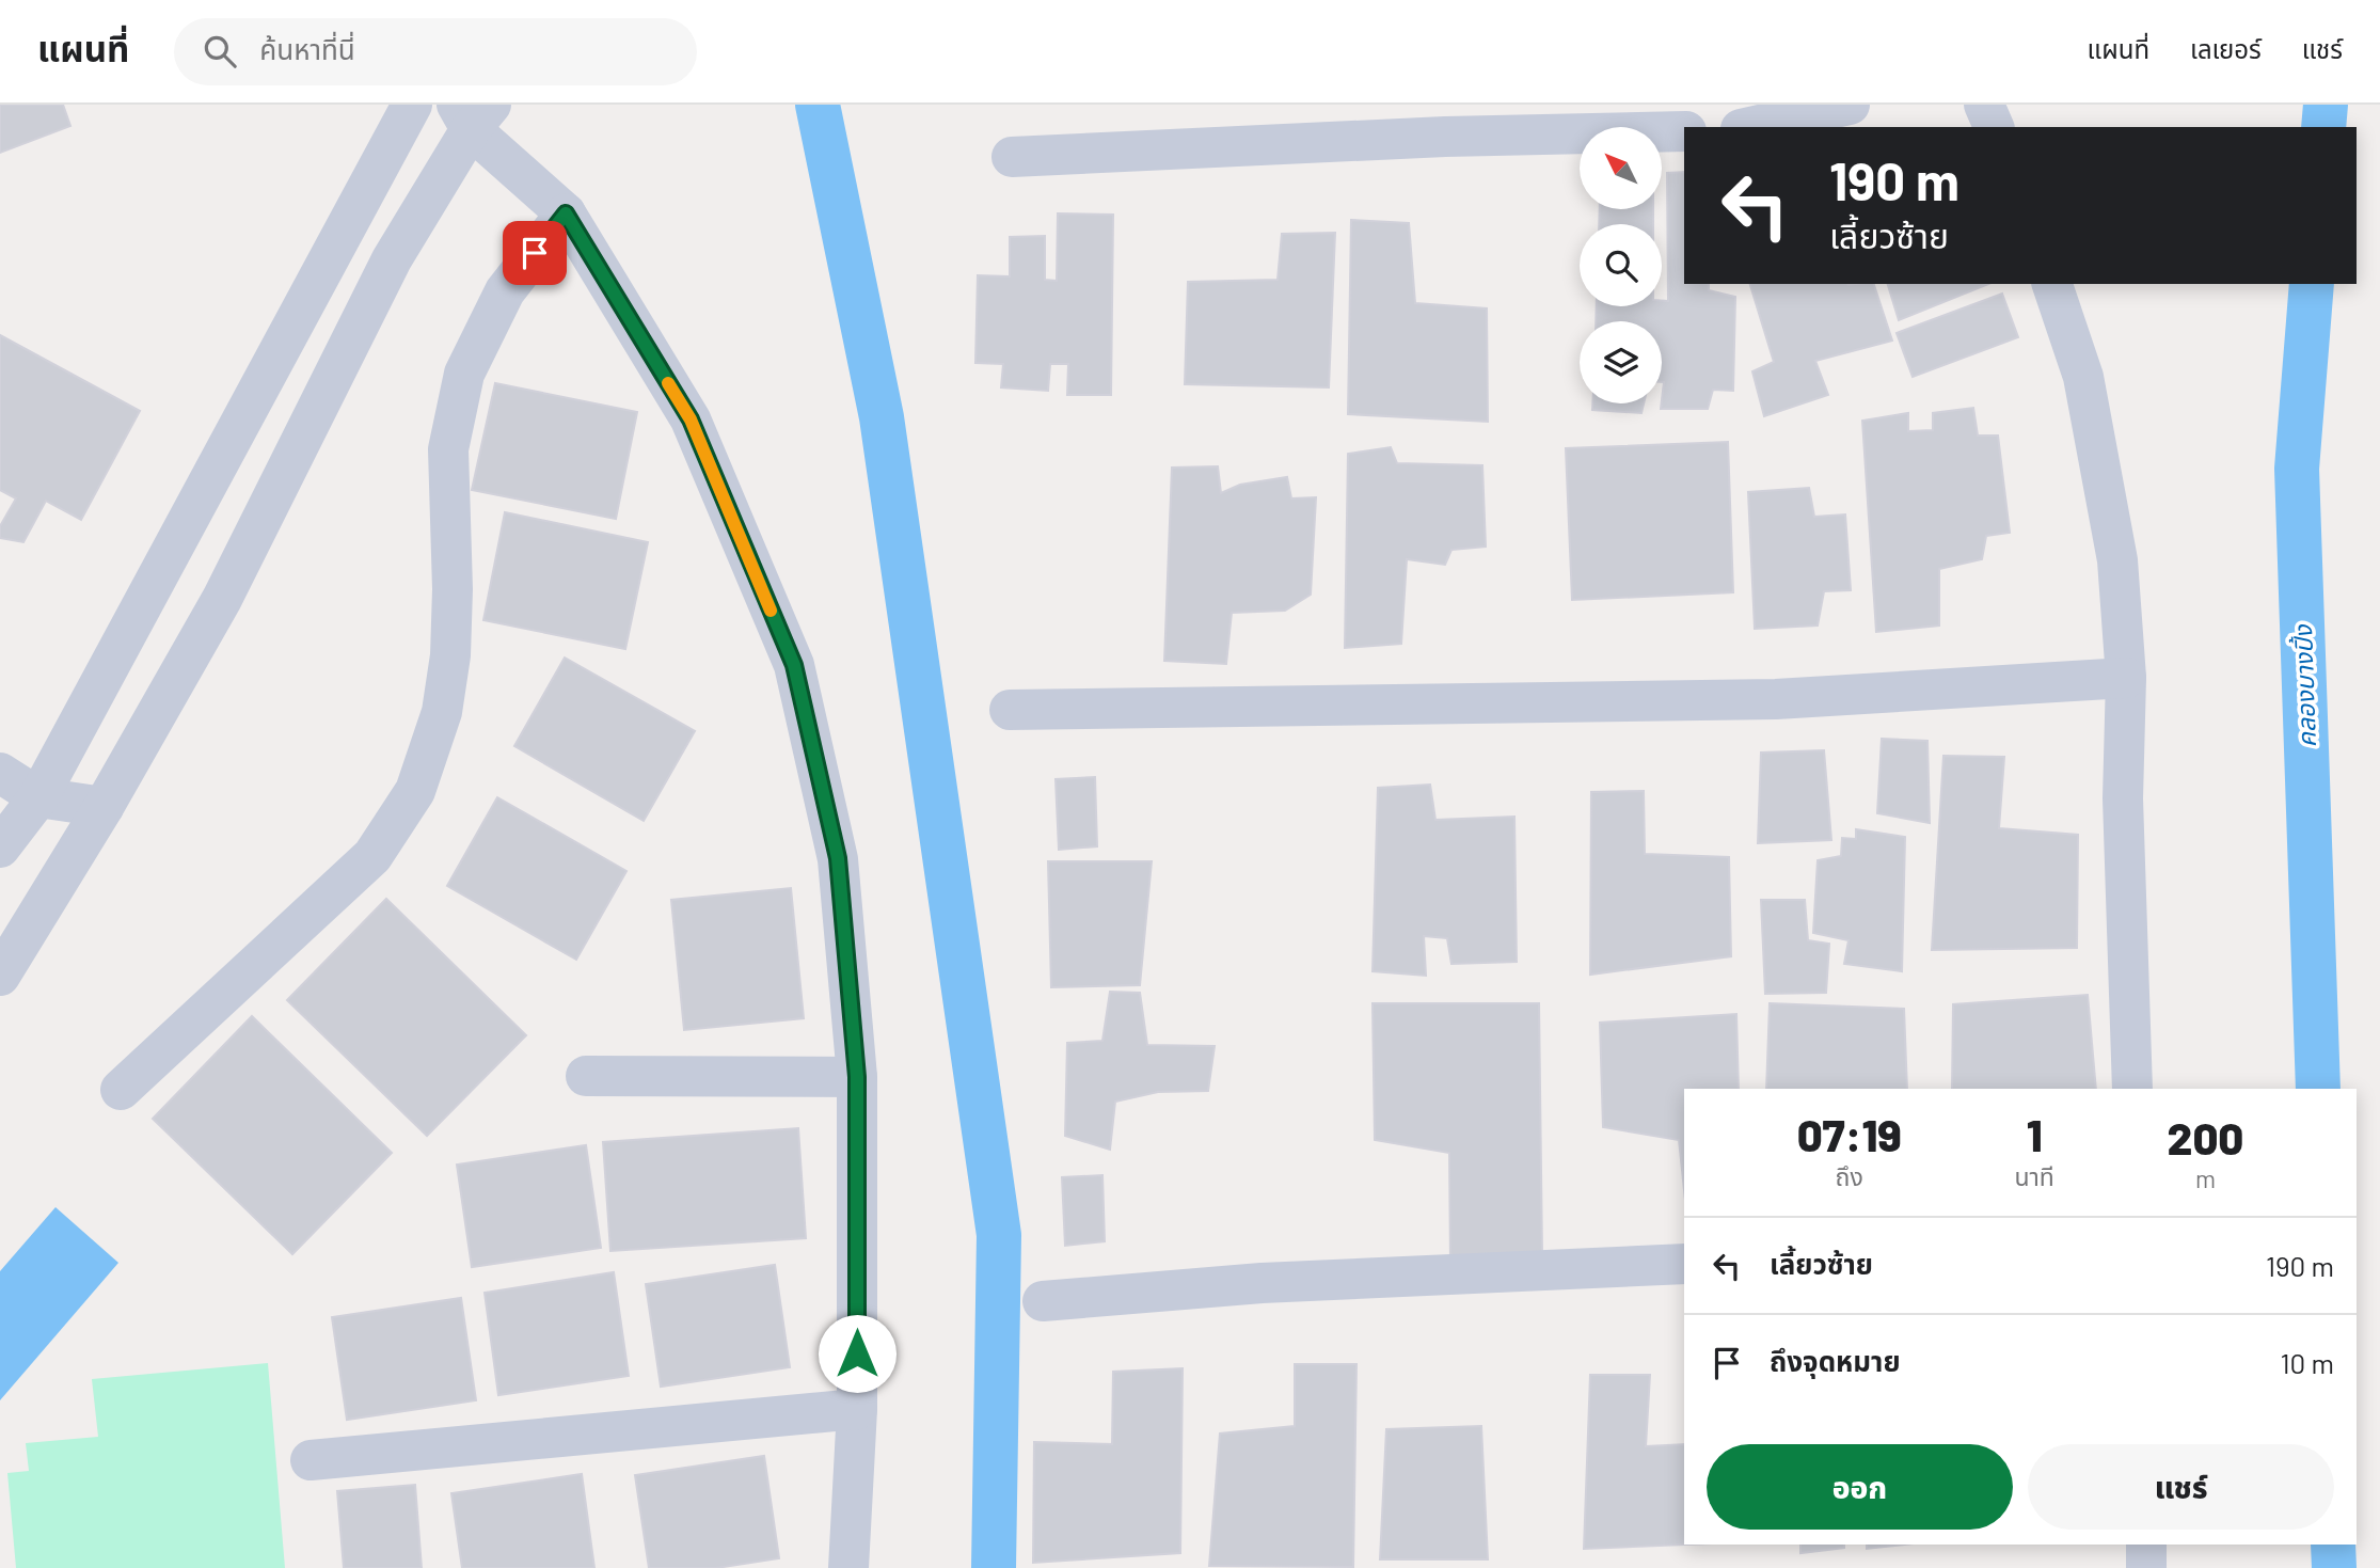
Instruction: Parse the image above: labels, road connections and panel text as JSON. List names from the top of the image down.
{
  "water": ["คลองบางปิ้ง"],
  "north": "top left",
  "page": {
    "header": "แผนที่",
    "search": "ค้นหาที่นี่",
    "nav": ["แผนที่", "เลเยอร์", "แชร์"],
    "turn": ["190 m", "เลี้ยวซ้าย"],
    "eta": [
      "07:19",
      "ถึง",
      "1",
      "นาที",
      "200",
      "m"
    ],
    "list": [
      {
        "name": "เลี้ยวซ้าย",
        "value": "190 m"
      },
      {
        "name": "ถึงจุดหมาย",
        "value": "10 m"
      }
    ],
    "buttons": ["ออก", "แชร์"]
  }
}
